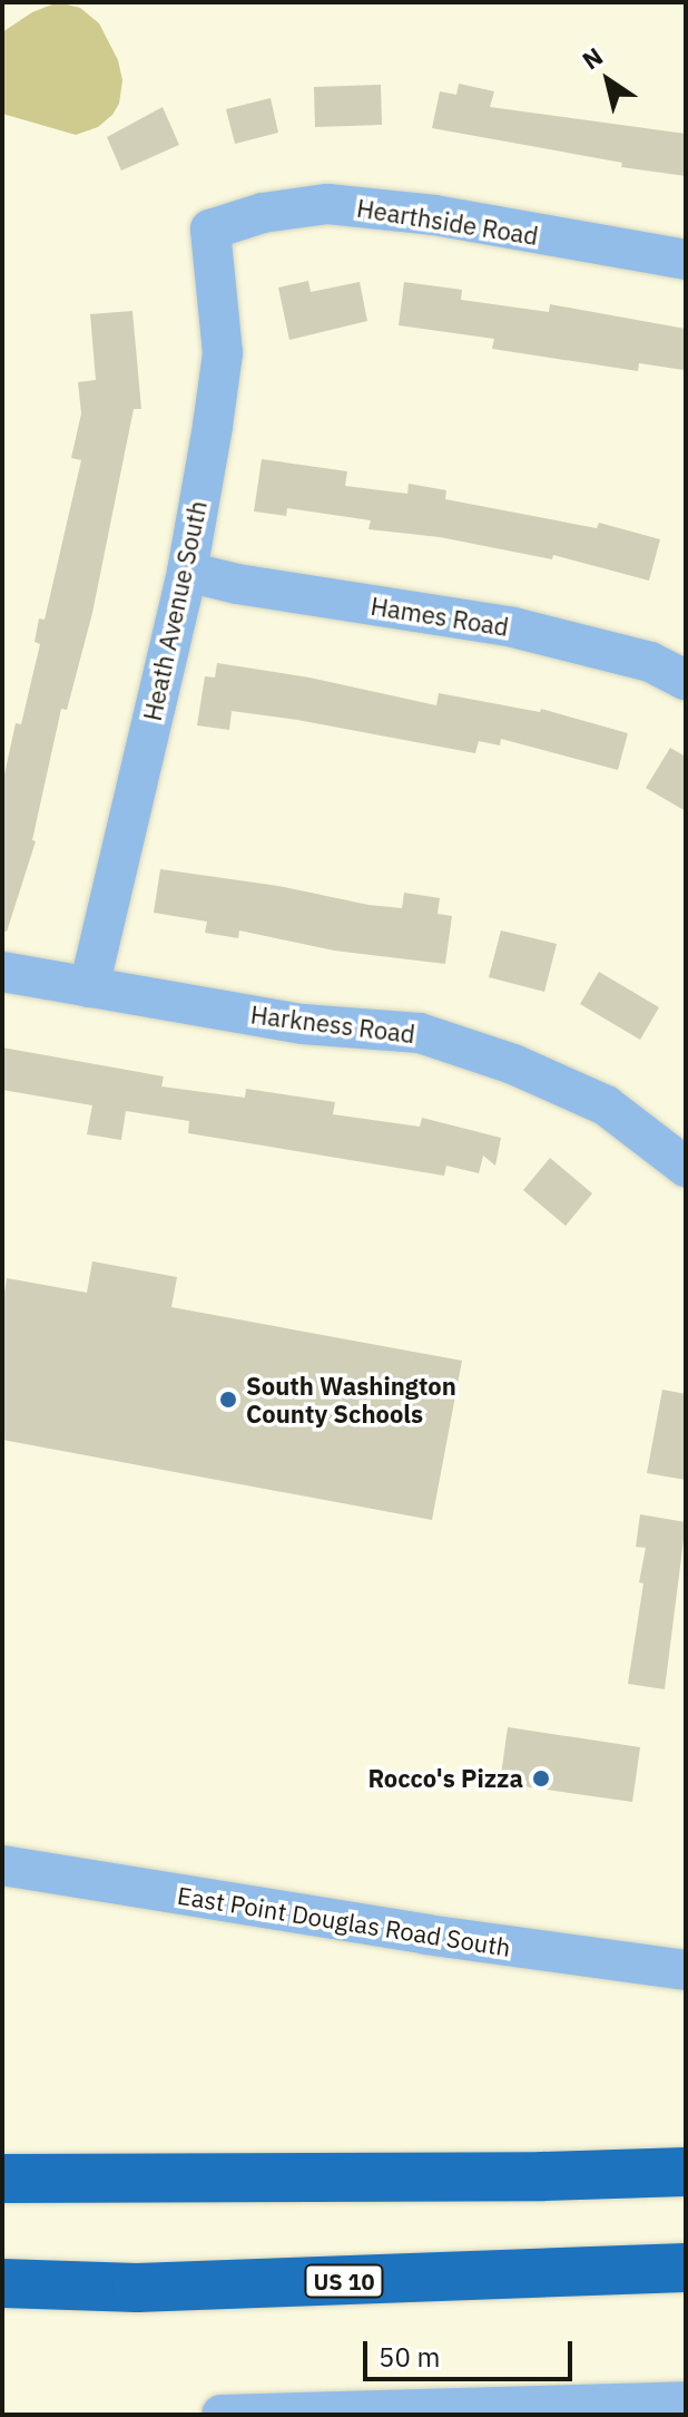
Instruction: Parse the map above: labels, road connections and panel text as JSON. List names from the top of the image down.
{
  "streets": {
    "highway": ["US 10"],
    "street": [
      "Hearthside Road",
      "Heath Avenue South",
      "Hames Road",
      "Harkness Road",
      "East Point Douglas Road South"
    ]
  },
  "crossings": [
    ["Hearthside Road", "Heath Avenue South"],
    ["Heath Avenue South", "Hames Road"],
    ["Heath Avenue South", "Harkness Road"]
  ],
  "places": ["South Washington County Schools", "Rocco's Pizza"],
  "scale_bar": "50 m",
  "north": "top left"
}
